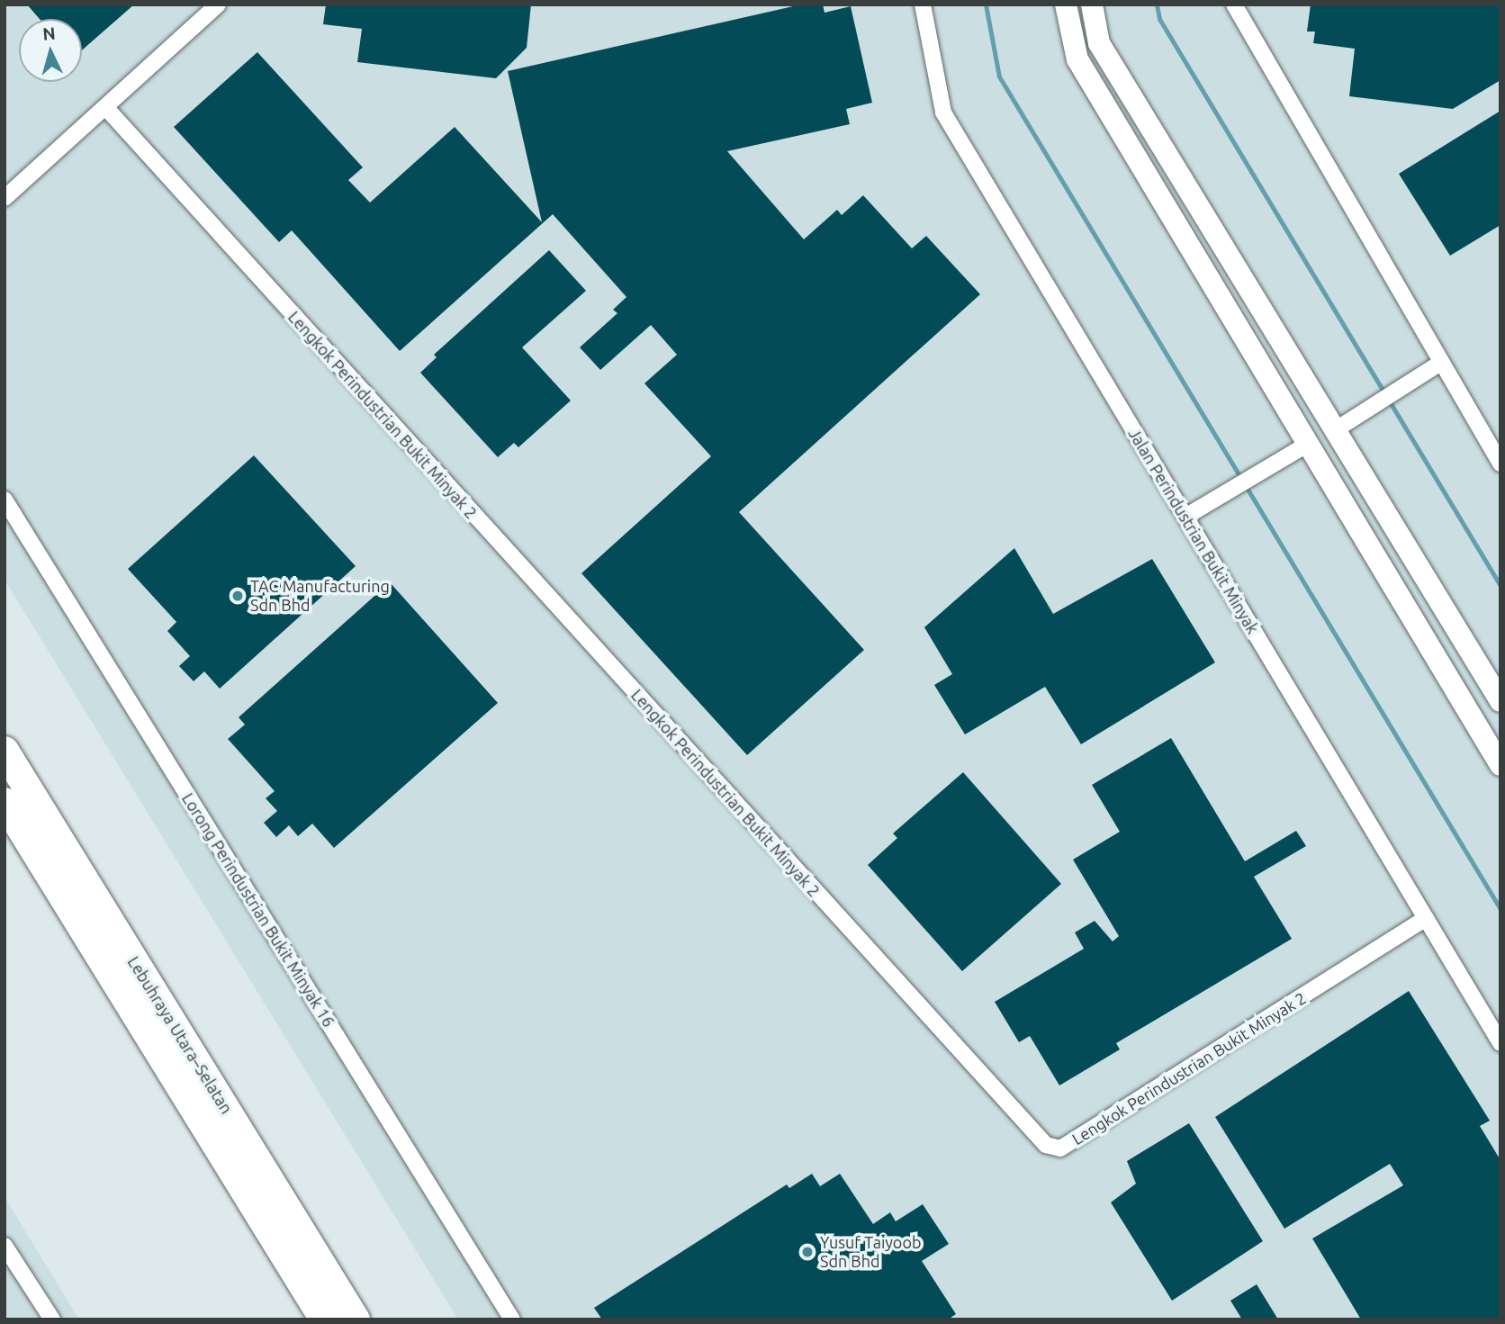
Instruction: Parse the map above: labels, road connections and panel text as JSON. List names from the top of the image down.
{
  "streets": {
    "highway": ["Lebuhraya Utara–Selatan"],
    "street": ["Lengkok Perindustrian Bukit Minyak 2", "Jalan Perindustrian Bukit Minyak", "Lorong Perindustrian Bukit Minyak 16"]
  },
  "crossings": [
    ["Lengkok Perindustrian Bukit Minyak 2", "Jalan Perindustrian Bukit Minyak"]
  ],
  "places": ["TAC Manufacturing Sdn Bhd", "Yusuf Taiyoob Sdn Bhd"],
  "north": "top"
}
